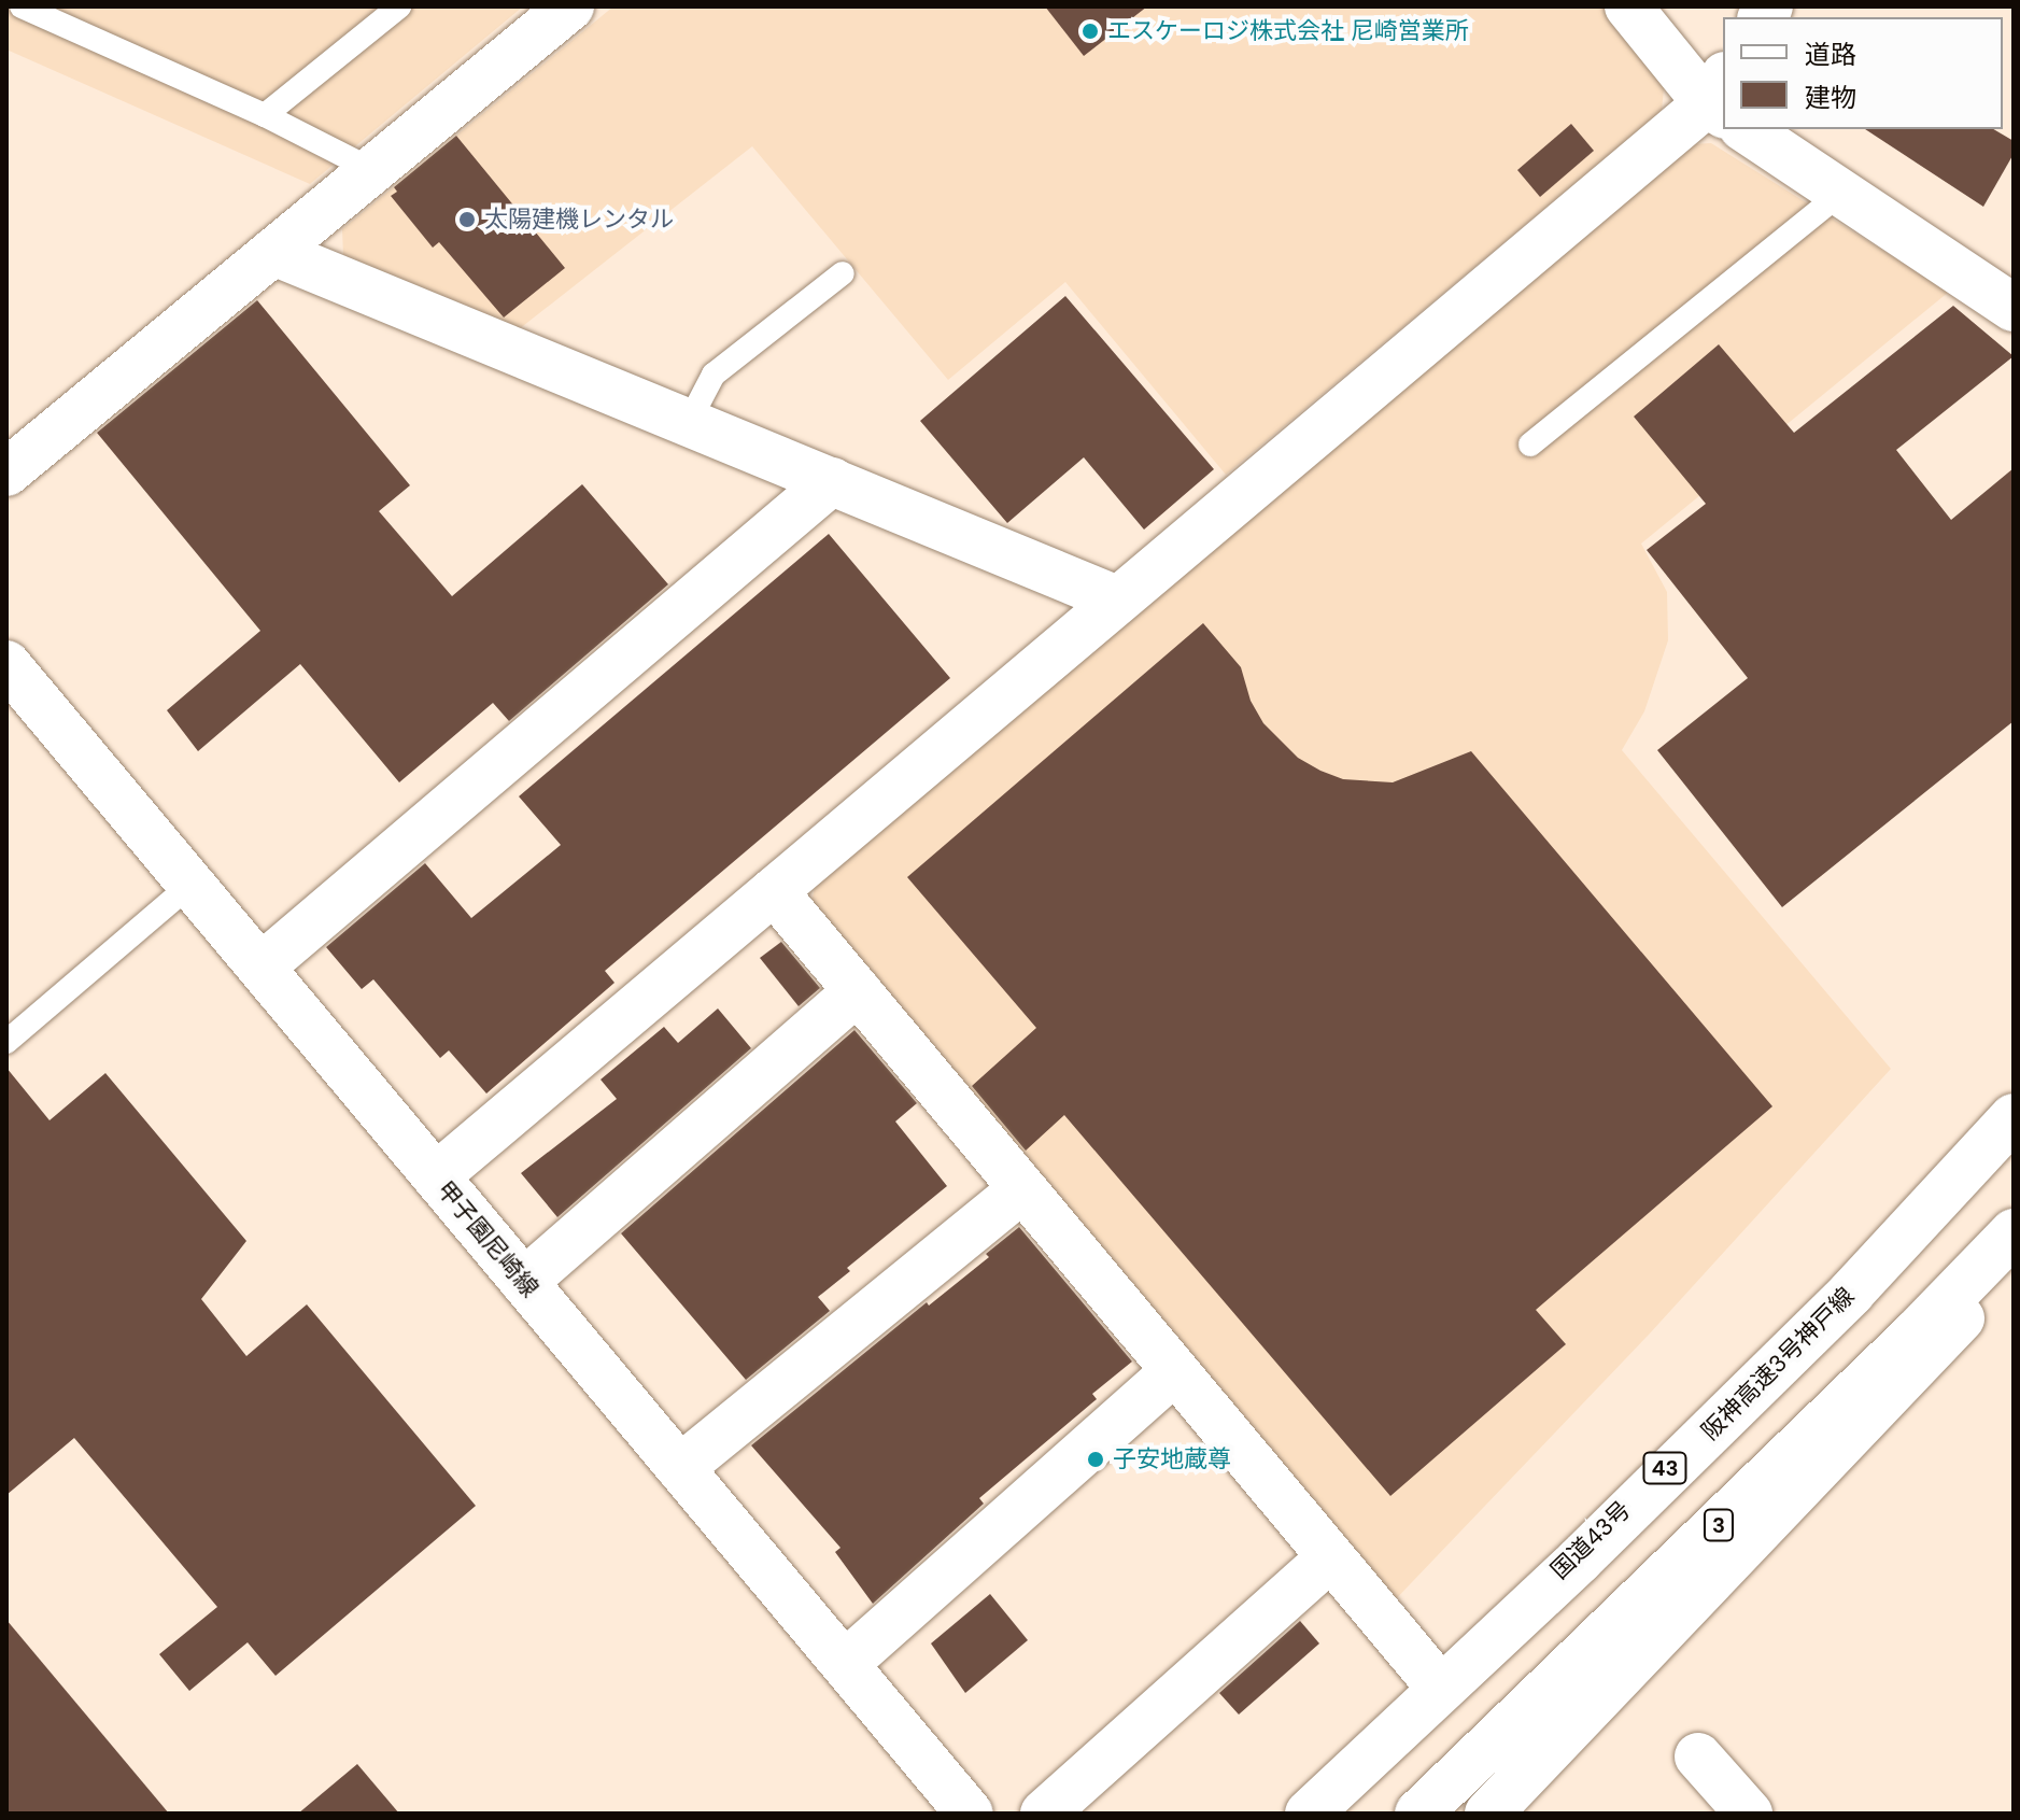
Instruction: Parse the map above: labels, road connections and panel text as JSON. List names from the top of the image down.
{
  "streets": {
    "main road": [
      "甲子園尼崎線",
      "阪神高速3号神戸線",
      "43",
      "3",
      "国道43号"
    ]
  },
  "places": ["エスケーロジ株式会社 尼崎営業所", "太陽建機レンタル", "子安地蔵尊"],
  "legend": ["道路", "建物"]
}
